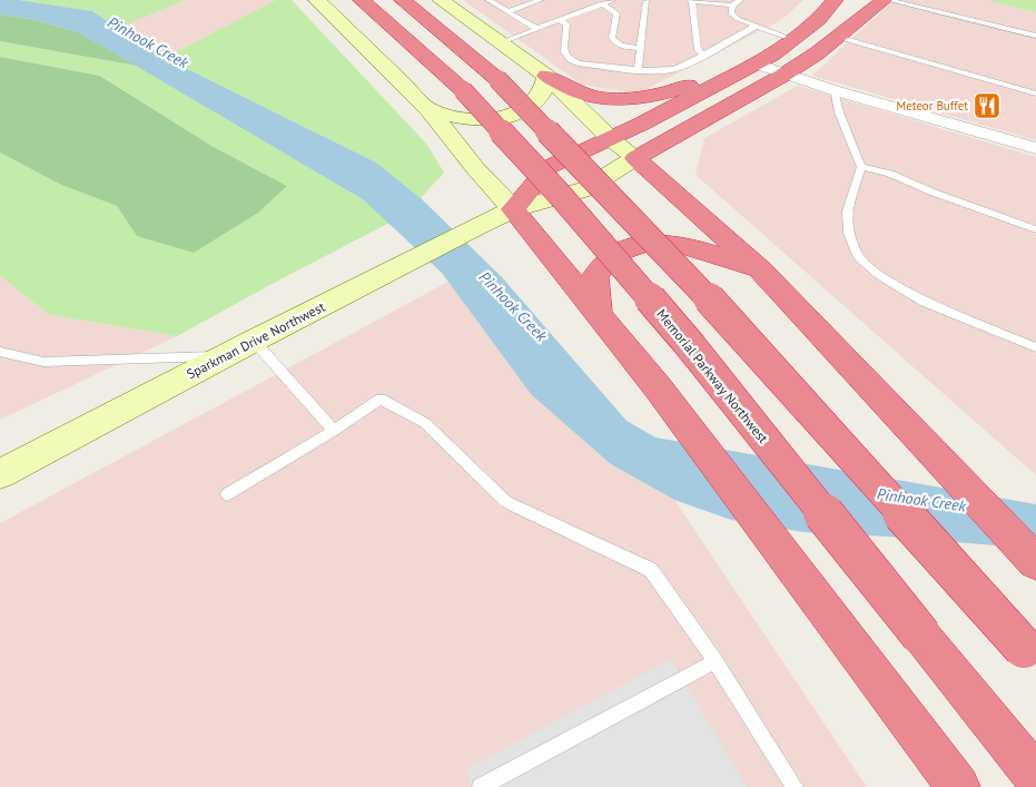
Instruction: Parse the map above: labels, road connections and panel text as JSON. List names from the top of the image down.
{
  "streets": {
    "highway": ["Sparkman Drive Northwest", "Memorial Parkway Northwest"]
  },
  "water": ["Pinhook Creek"],
  "places": {
    "restaurant": ["Meteor Buffet"]
  }
}
